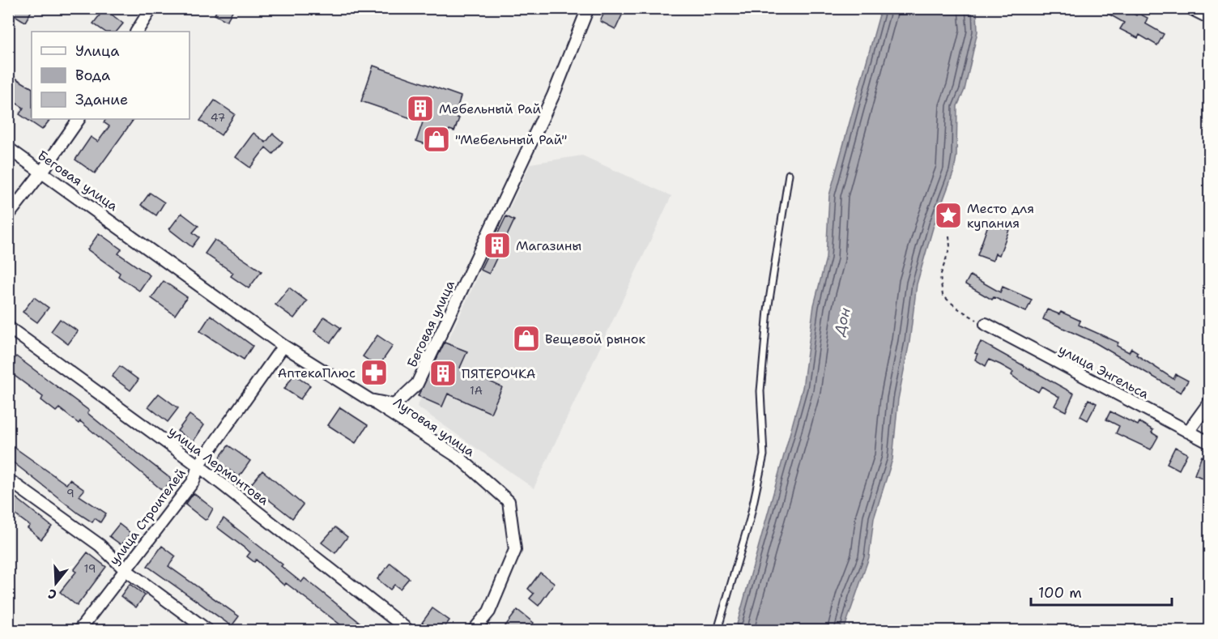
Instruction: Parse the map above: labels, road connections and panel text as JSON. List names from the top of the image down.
{
  "streets": {
    "street": [
      "Беговая улица",
      "улица Энгельса",
      "Луговая улица",
      "улица Лермонтова",
      "улица Строителей"
    ]
  },
  "crossings": [
    ["Беговая улица", "Луговая улица"],
    ["Беговая улица", "улица Строителей"],
    ["улица Лермонтова", "улица Строителей"]
  ],
  "water": ["Дон"],
  "places": {
    "building": ["Мебельный Рай", "Магазины", "ПЯТЕРОЧКА"],
    "shop": ["\"Мебельный Рай\"", "Вещевой рынок"],
    "place": ["Место для купания"],
    "pharmacy": ["АптекаПлюс"]
  },
  "house_numbers": [
    "47",
    "1А",
    "9",
    "19"
  ],
  "legend": ["Улица", "Вода", "Здание"],
  "scale_bar": "100 m",
  "north": "bottom"
}
